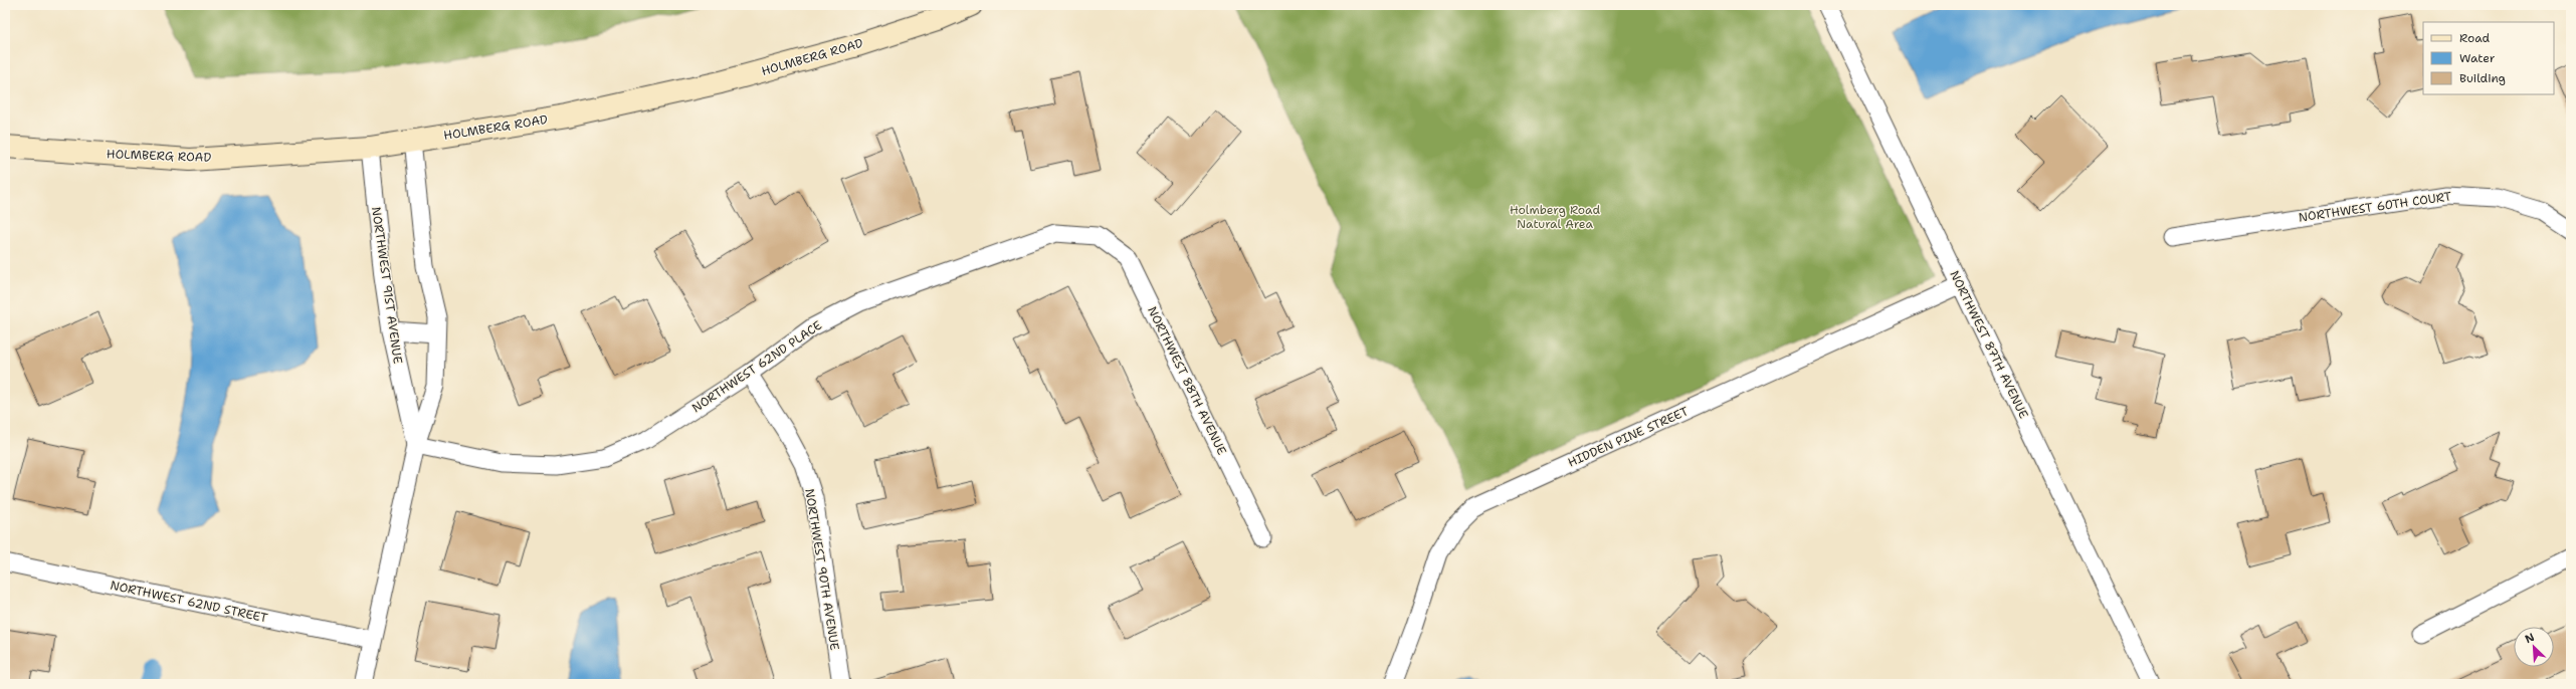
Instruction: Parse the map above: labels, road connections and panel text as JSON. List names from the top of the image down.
{
  "streets": {
    "street": [
      "HOLMBERG ROAD",
      "NORTHWEST 60TH COURT",
      "NORTHWEST 91ST AVENUE",
      "NORTHWEST 87TH AVENUE",
      "NORTHWEST 62ND PLACE",
      "NORTHWEST 88TH AVENUE",
      "HIDDEN PINE STREET",
      "NORTHWEST 90TH AVENUE",
      "NORTHWEST 62ND STREET"
    ]
  },
  "crossings": [
    ["HOLMBERG ROAD", "NORTHWEST 91ST AVENUE"],
    ["NORTHWEST 91ST AVENUE", "NORTHWEST 62ND PLACE"],
    ["NORTHWEST 91ST AVENUE", "NORTHWEST 62ND STREET"],
    ["NORTHWEST 87TH AVENUE", "HIDDEN PINE STREET"],
    ["NORTHWEST 62ND PLACE", "NORTHWEST 88TH AVENUE"],
    ["NORTHWEST 62ND PLACE", "NORTHWEST 90TH AVENUE"]
  ],
  "parks": ["Holmberg Road Natural Area"],
  "legend": ["Road", "Water", "Building"],
  "north": "top left"
}
